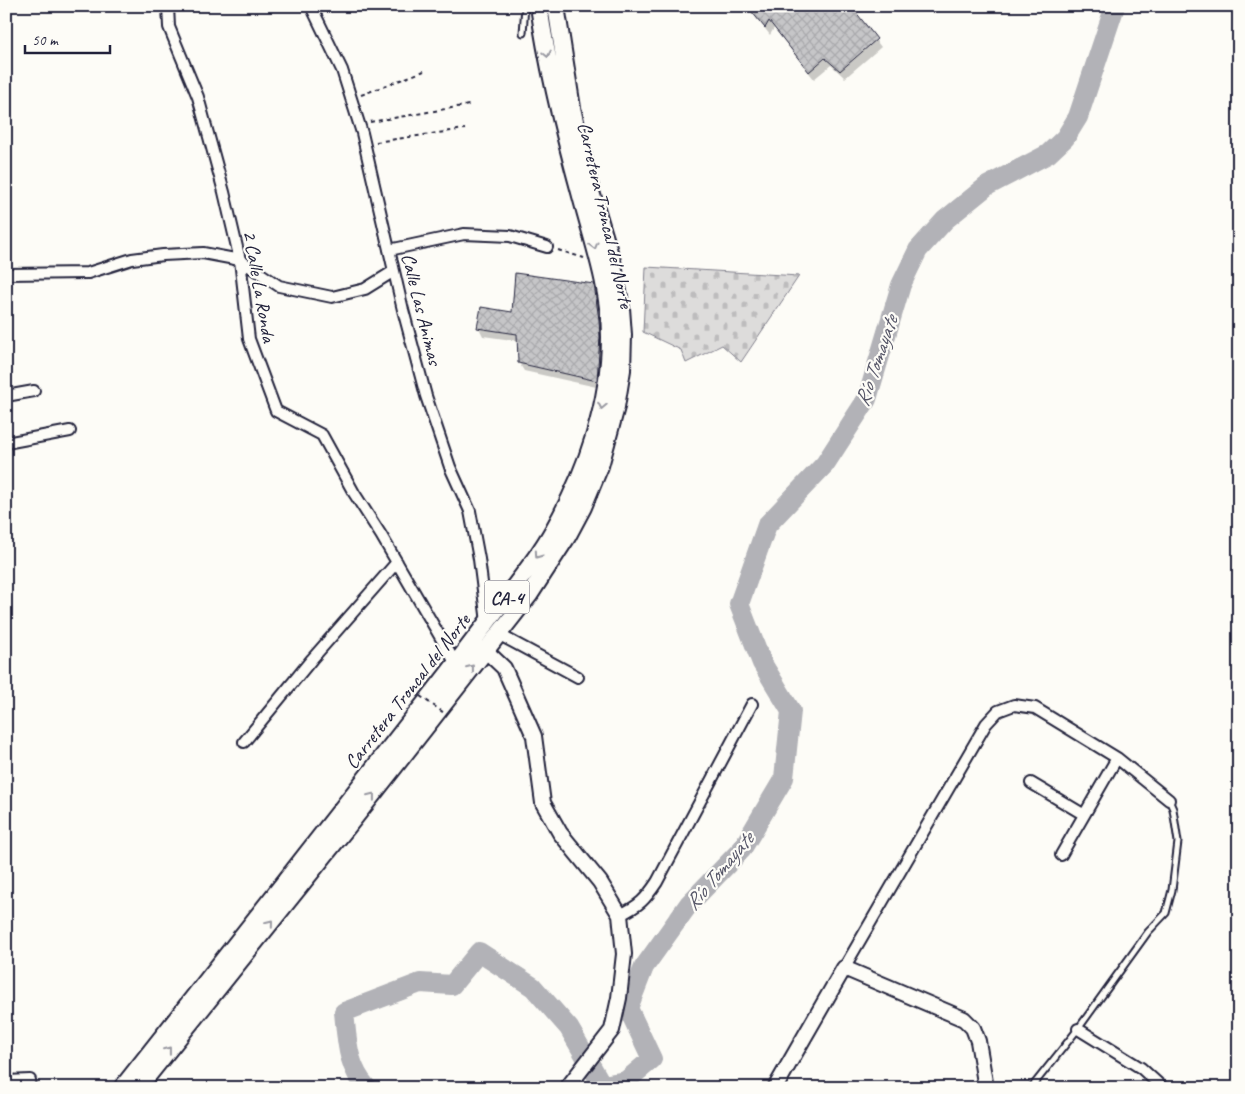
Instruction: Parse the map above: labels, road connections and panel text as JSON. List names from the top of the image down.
{
  "streets": {
    "main road": ["Carretera Troncal del Norte", "CA-4"],
    "street": ["2 Calle La Ronda", "Calle Las Animas"]
  },
  "crossings": [
    ["Carretera Troncal del Norte", "2 Calle La Ronda"],
    ["Carretera Troncal del Norte", "Calle Las Animas"]
  ],
  "water": ["Río Tomayate"],
  "scale_bar": "50 m"
}
